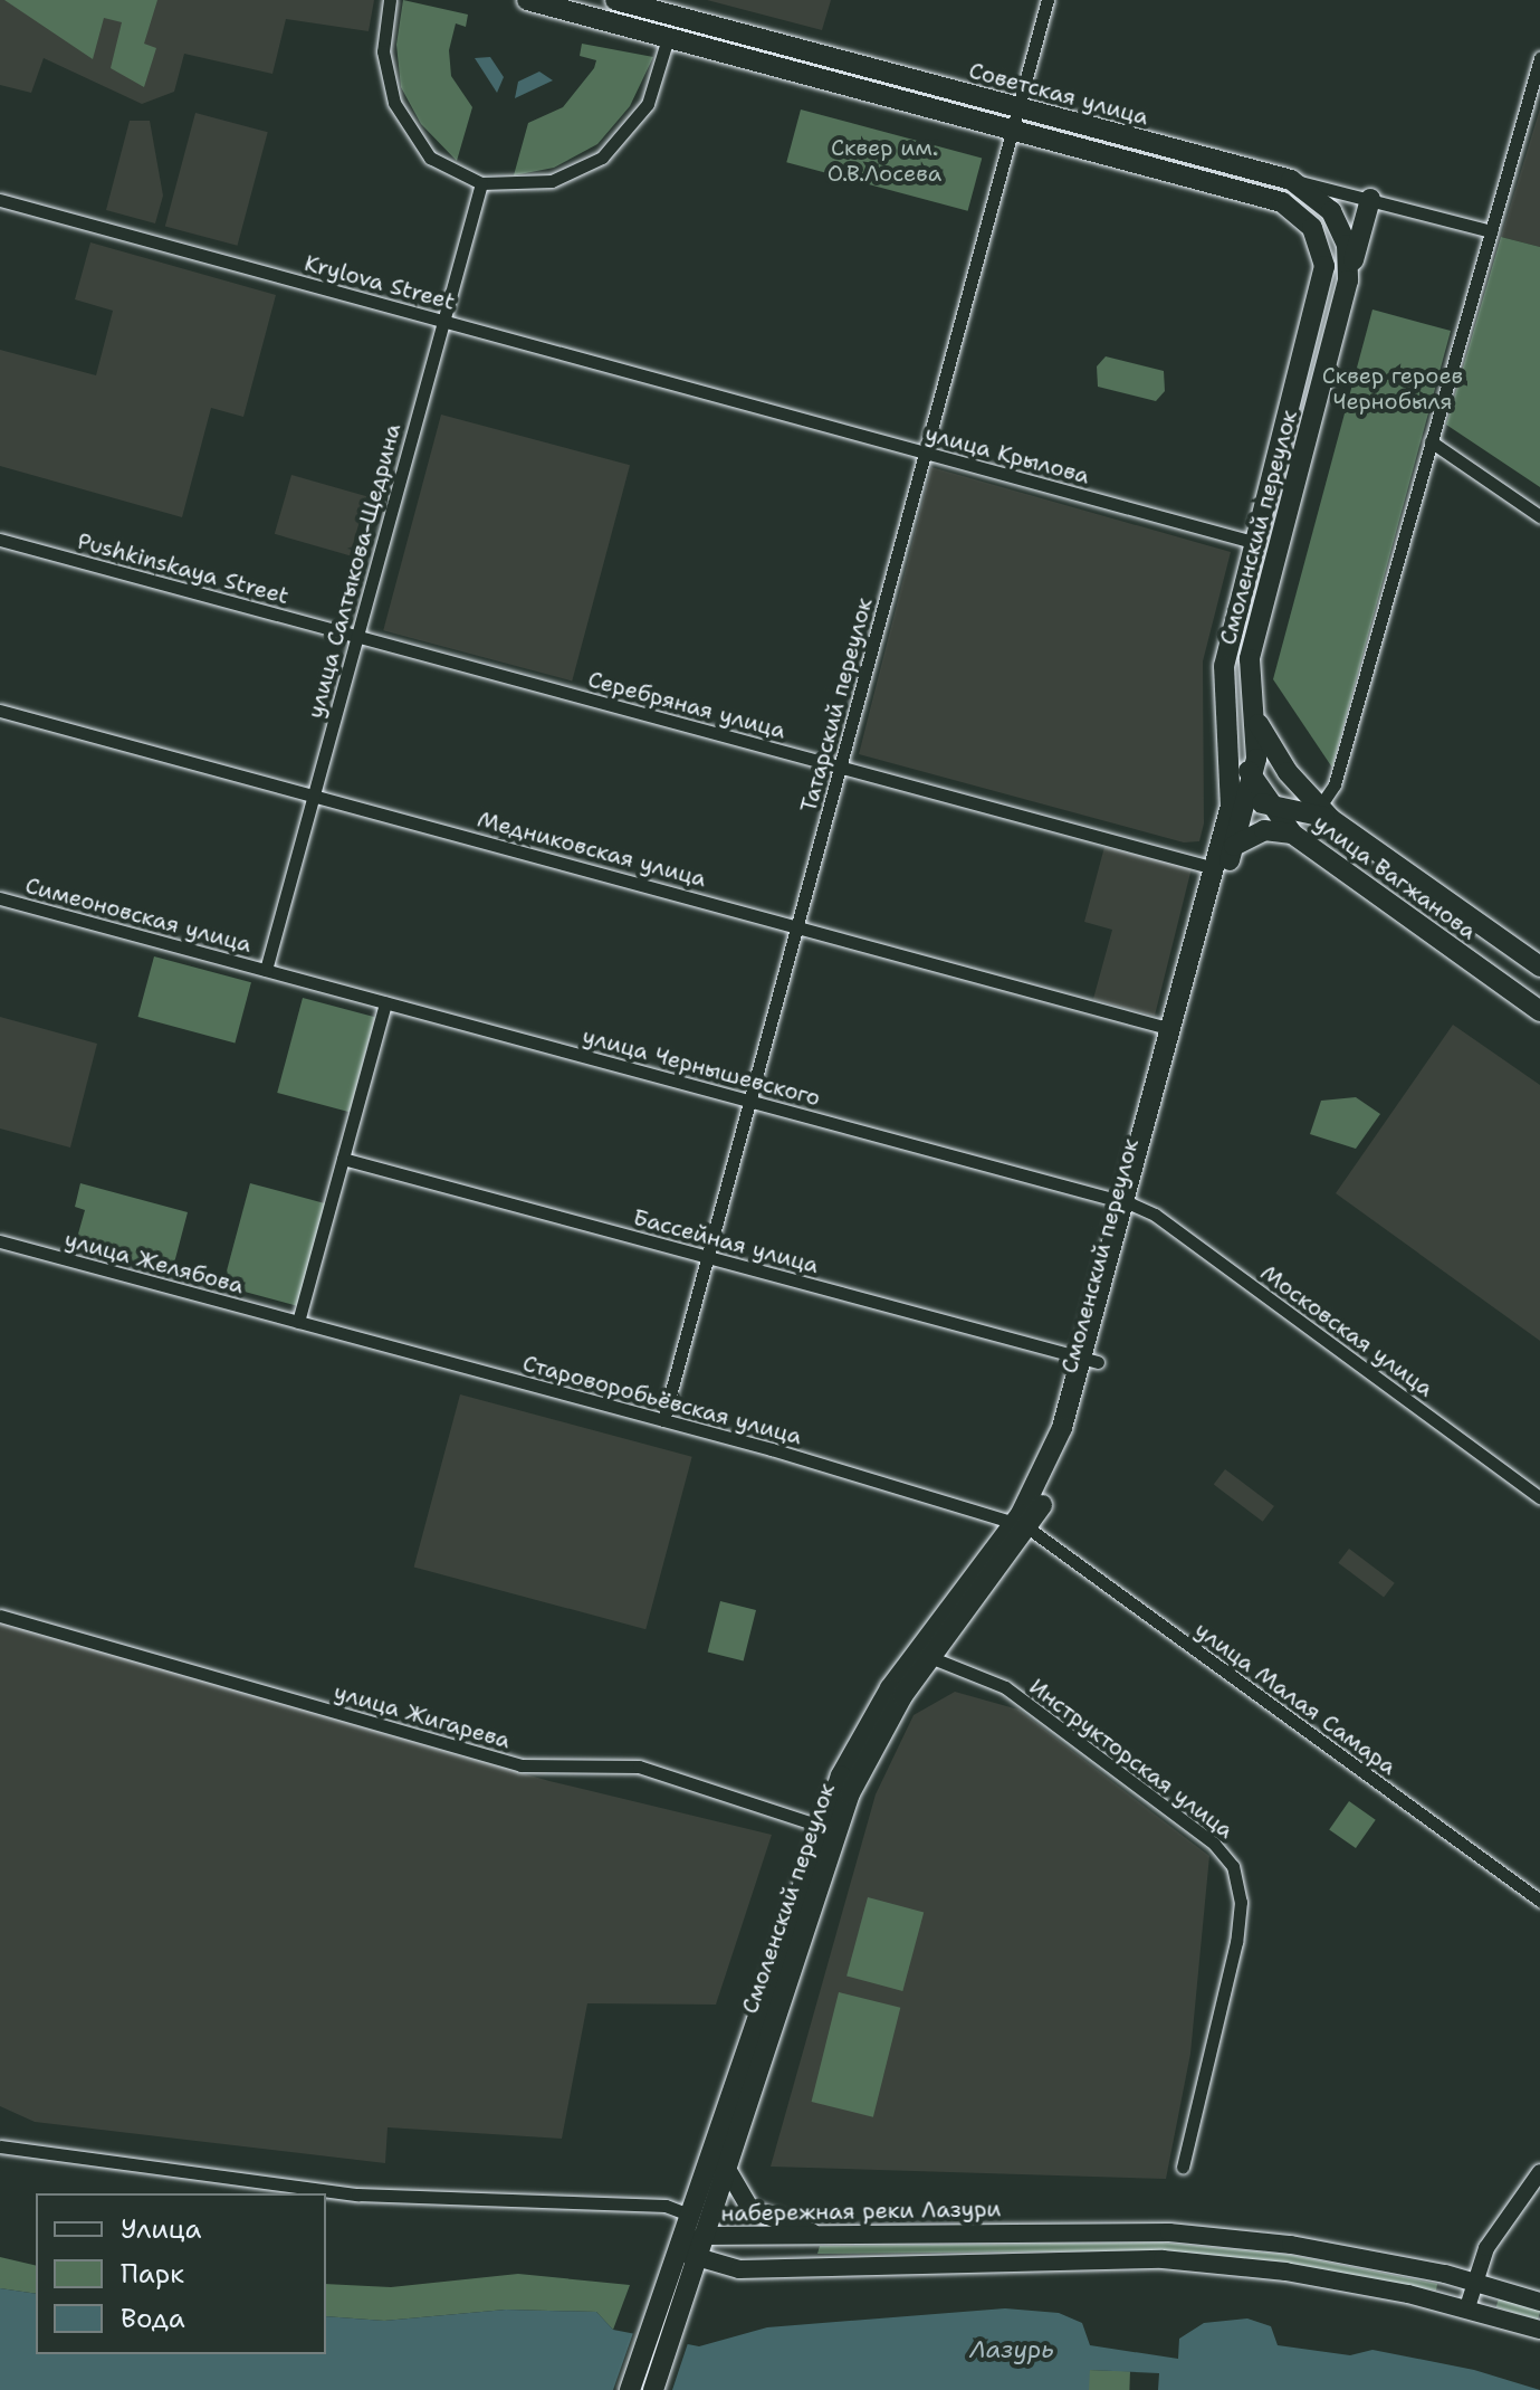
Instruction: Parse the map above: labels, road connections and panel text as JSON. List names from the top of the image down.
{
  "streets": {
    "main road": [
      "Советская улица",
      "Смоленский переулок",
      "улица Вагжанова",
      "набережная реки Лазури"
    ],
    "street": [
      "Krylova Street",
      "улица Крылова",
      "Pushkinskaya Street",
      "улица Салтыкова-Щедрина",
      "Серебряная улица",
      "Татарский переулок",
      "Медниковская улица",
      "Симеоновская улица",
      "улица Чернышевского",
      "Бассейная улица",
      "улица Желябова",
      "Московская улица",
      "Староворобьёвская улица",
      "улица Малая Самара",
      "улица Жигарева",
      "Инструкторская улица"
    ]
  },
  "crossings": [
    ["Советская улица", "Смоленский переулок"],
    ["Советская улица", "Татарский переулок"],
    ["Krylova Street", "улица Крылова"],
    ["Krylova Street", "улица Салтыкова-Щедрина"],
    ["улица Крылова", "Смоленский переулок"],
    ["улица Крылова", "улица Салтыкова-Щедрина"],
    ["улица Крылова", "Татарский переулок"],
    ["Смоленский переулок", "Серебряная улица"],
    ["Смоленский переулок", "Татарский переулок"],
    ["Смоленский переулок", "Медниковская улица"],
    ["Смоленский переулок", "улица Вагжанова"],
    ["Смоленский переулок", "улица Чернышевского"],
    ["Смоленский переулок", "Бассейная улица"],
    ["Смоленский переулок", "Московская улица"],
    ["Смоленский переулок", "Староворобьёвская улица"],
    ["Смоленский переулок", "улица Малая Самара"],
    ["Смоленский переулок", "улица Жигарева"],
    ["Смоленский переулок", "Инструкторская улица"],
    ["Смоленский переулок", "набережная реки Лазури"],
    ["Pushkinskaya Street", "улица Салтыкова-Щедрина"],
    ["Pushkinskaya Street", "Серебряная улица"],
    ["улица Салтыкова-Щедрина", "Серебряная улица"],
    ["улица Салтыкова-Щедрина", "Медниковская улица"],
    ["улица Салтыкова-Щедрина", "Симеоновская улица"],
    ["улица Салтыкова-Щедрина", "улица Чернышевского"],
    ["Серебряная улица", "Татарский переулок"],
    ["Татарский переулок", "Медниковская улица"],
    ["Татарский переулок", "улица Чернышевского"],
    ["Татарский переулок", "Бассейная улица"],
    ["Татарский переулок", "Староворобьёвская улица"],
    ["Симеоновская улица", "улица Чернышевского"],
    ["улица Чернышевского", "Московская улица"],
    ["улица Желябова", "Староворобьёвская улица"],
    ["Староворобьёвская улица", "улица Малая Самара"]
  ],
  "water": ["Лазурь"],
  "parks": ["Сквер им. О.В.Лосева", "Сквер героев Чернобыля"],
  "legend": ["Улица", "Парк", "Вода"]
}
